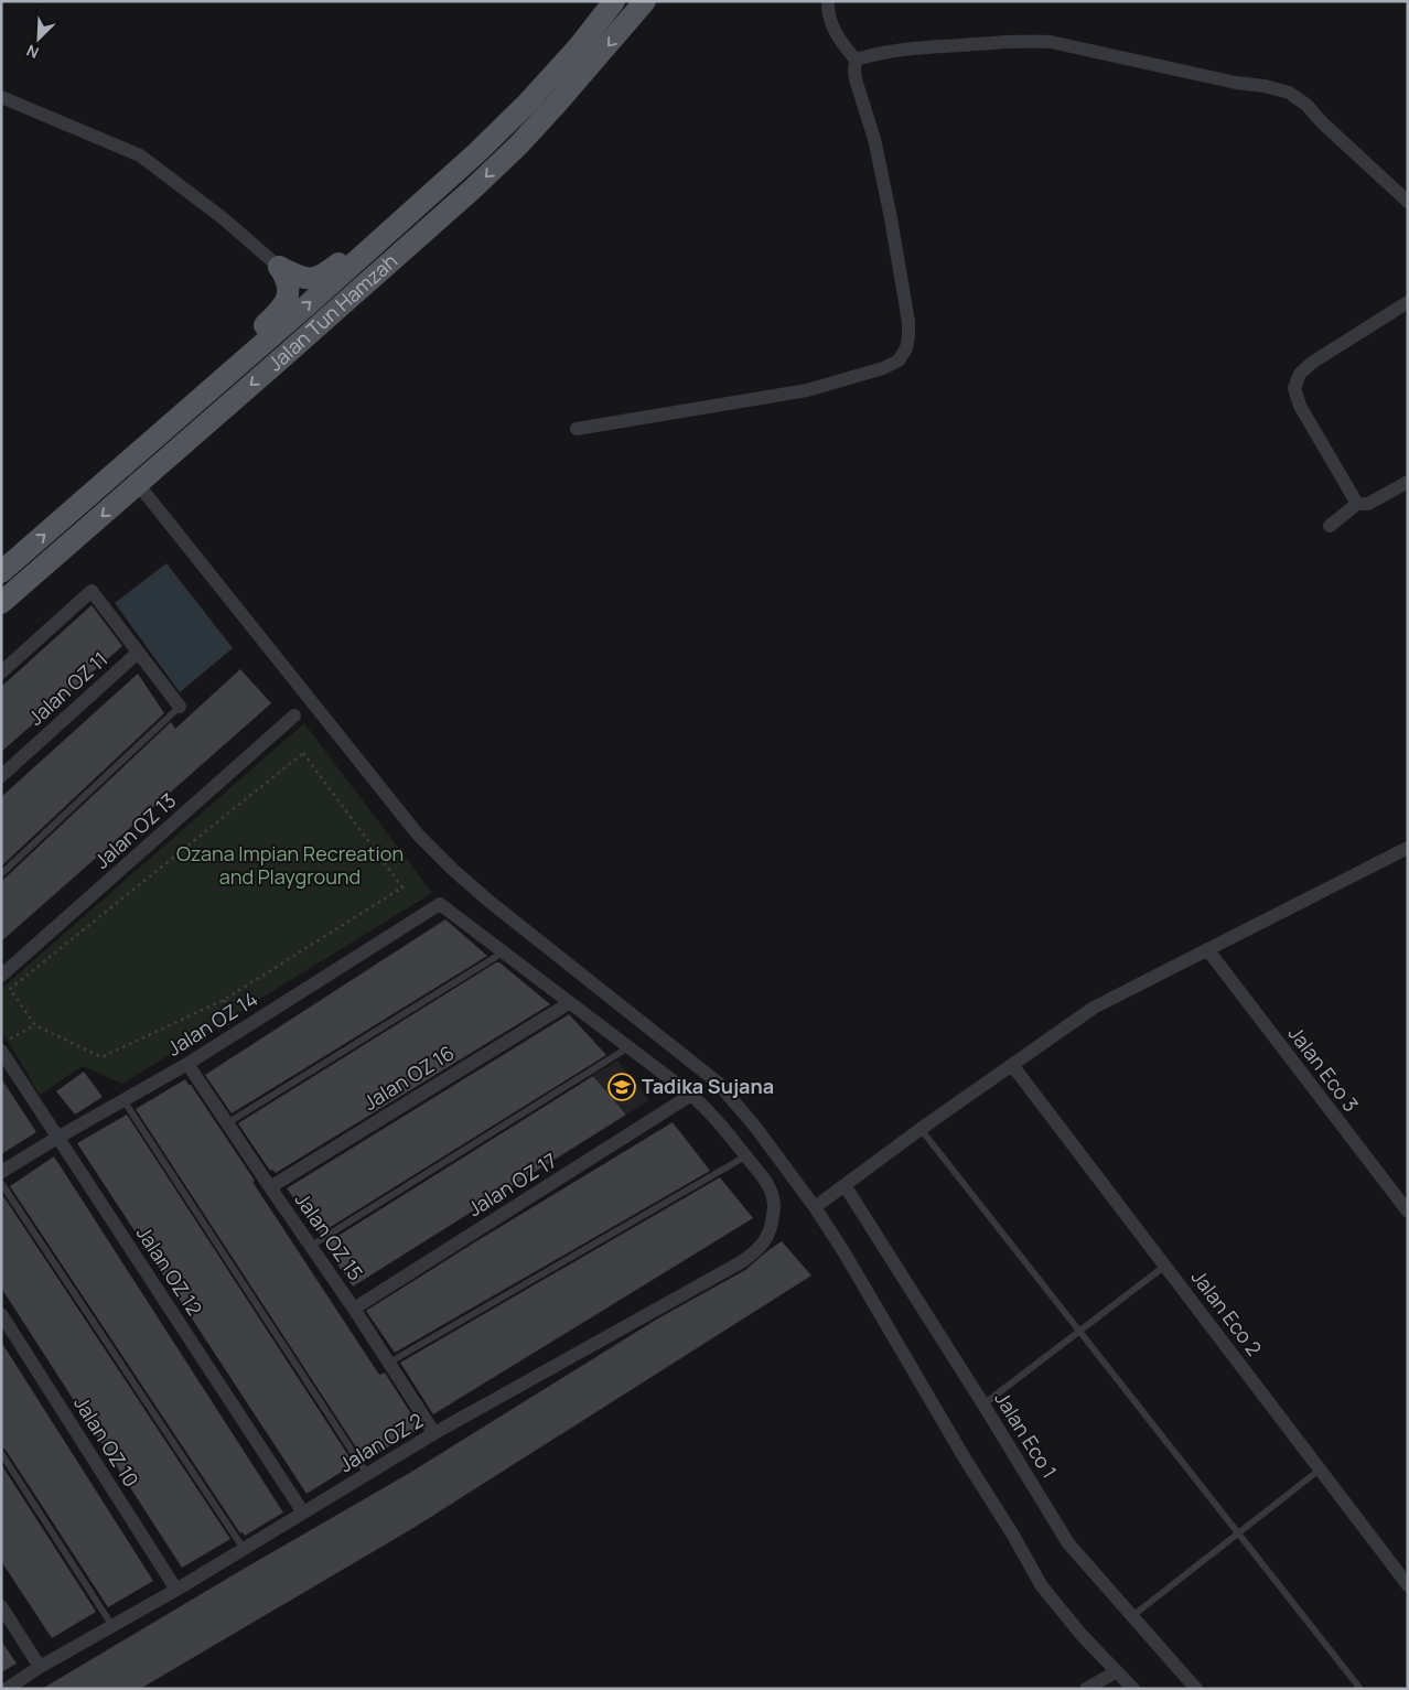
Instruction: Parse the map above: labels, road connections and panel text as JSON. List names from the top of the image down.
{
  "streets": {
    "main road": ["Jalan Tun Hamzah"],
    "street": [
      "Jalan OZ 11",
      "Jalan OZ 13",
      "Jalan OZ 14",
      "Jalan Eco 3",
      "Jalan OZ 16",
      "Jalan OZ 17",
      "Jalan OZ 15",
      "Jalan OZ 12",
      "Jalan Eco 2",
      "Jalan Eco 1",
      "Jalan OZ 10",
      "Jalan OZ 2"
    ]
  },
  "crossings": [
    ["Jalan OZ 14", "Jalan OZ 15"],
    ["Jalan OZ 14", "Jalan OZ 12"],
    ["Jalan OZ 16", "Jalan OZ 15"],
    ["Jalan OZ 17", "Jalan OZ 15"],
    ["Jalan OZ 15", "Jalan OZ 2"],
    ["Jalan OZ 12", "Jalan OZ 2"],
    ["Jalan OZ 10", "Jalan OZ 2"]
  ],
  "parks": ["Ozana Impian Recreation and Playground"],
  "places": {
    "school or university": ["Tadika Sujana"]
  },
  "north": "bottom left"
}
